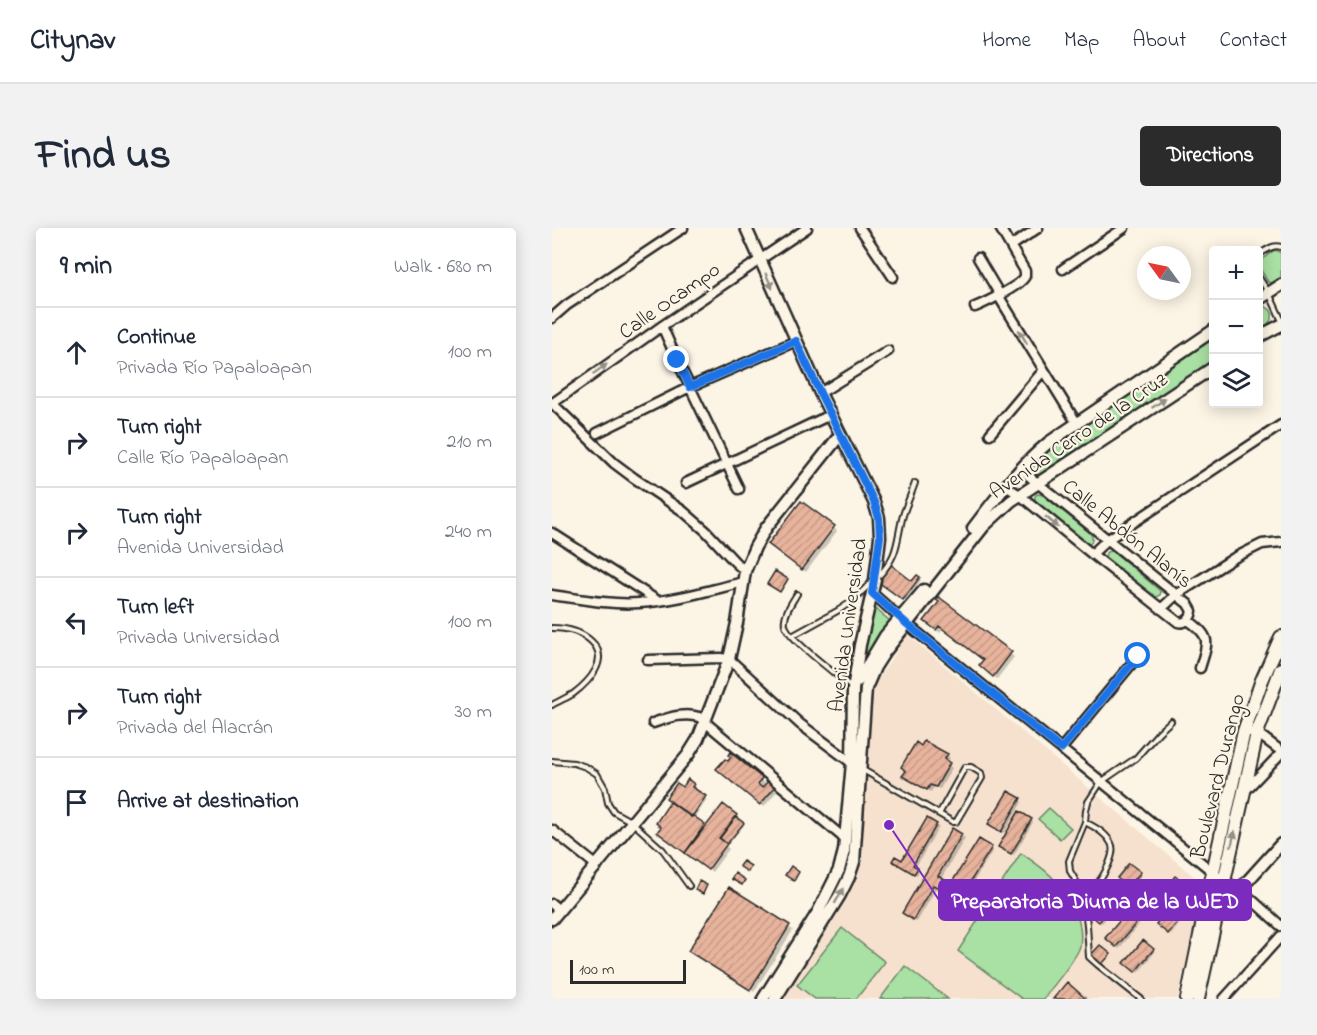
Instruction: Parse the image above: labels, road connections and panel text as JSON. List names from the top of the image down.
{
  "streets": {
    "main road": ["Boulevard Durango"],
    "street": [
      "Calle Ocampo",
      "Avenida Cerro de la Cruz",
      "Calle Abdón Alanís",
      "Avenida Universidad"
    ]
  },
  "crossings": [
    ["Calle Ocampo", "Avenida Universidad"],
    ["Avenida Cerro de la Cruz", "Calle Abdón Alanís"],
    ["Avenida Cerro de la Cruz", "Avenida Universidad"]
  ],
  "places": ["Preparatoria Diurna de la UJED"],
  "scale_bar": "100 m",
  "north": "top left",
  "page": {
    "header": "Citynav",
    "nav": [
      "Home",
      "Map",
      "About",
      "Contact"
    ],
    "title": "Find us",
    "buttons": "Directions",
    "heading": ["9 min", "Walk · 680 m"],
    "map_buttons": ["+", "−"],
    "list": [
      ["Continue", "Privada Río Papaloapan", "100 m"],
      ["Turn right", "Calle Río Papaloapan", "210 m"],
      ["Turn right", "Avenida Universidad", "240 m"],
      ["Turn left", "Privada Universidad", "100 m"],
      ["Turn right", "Privada del Alacrán", "30 m"],
      "Arrive at destination"
    ],
    "scale": "100 m"
  }
}
